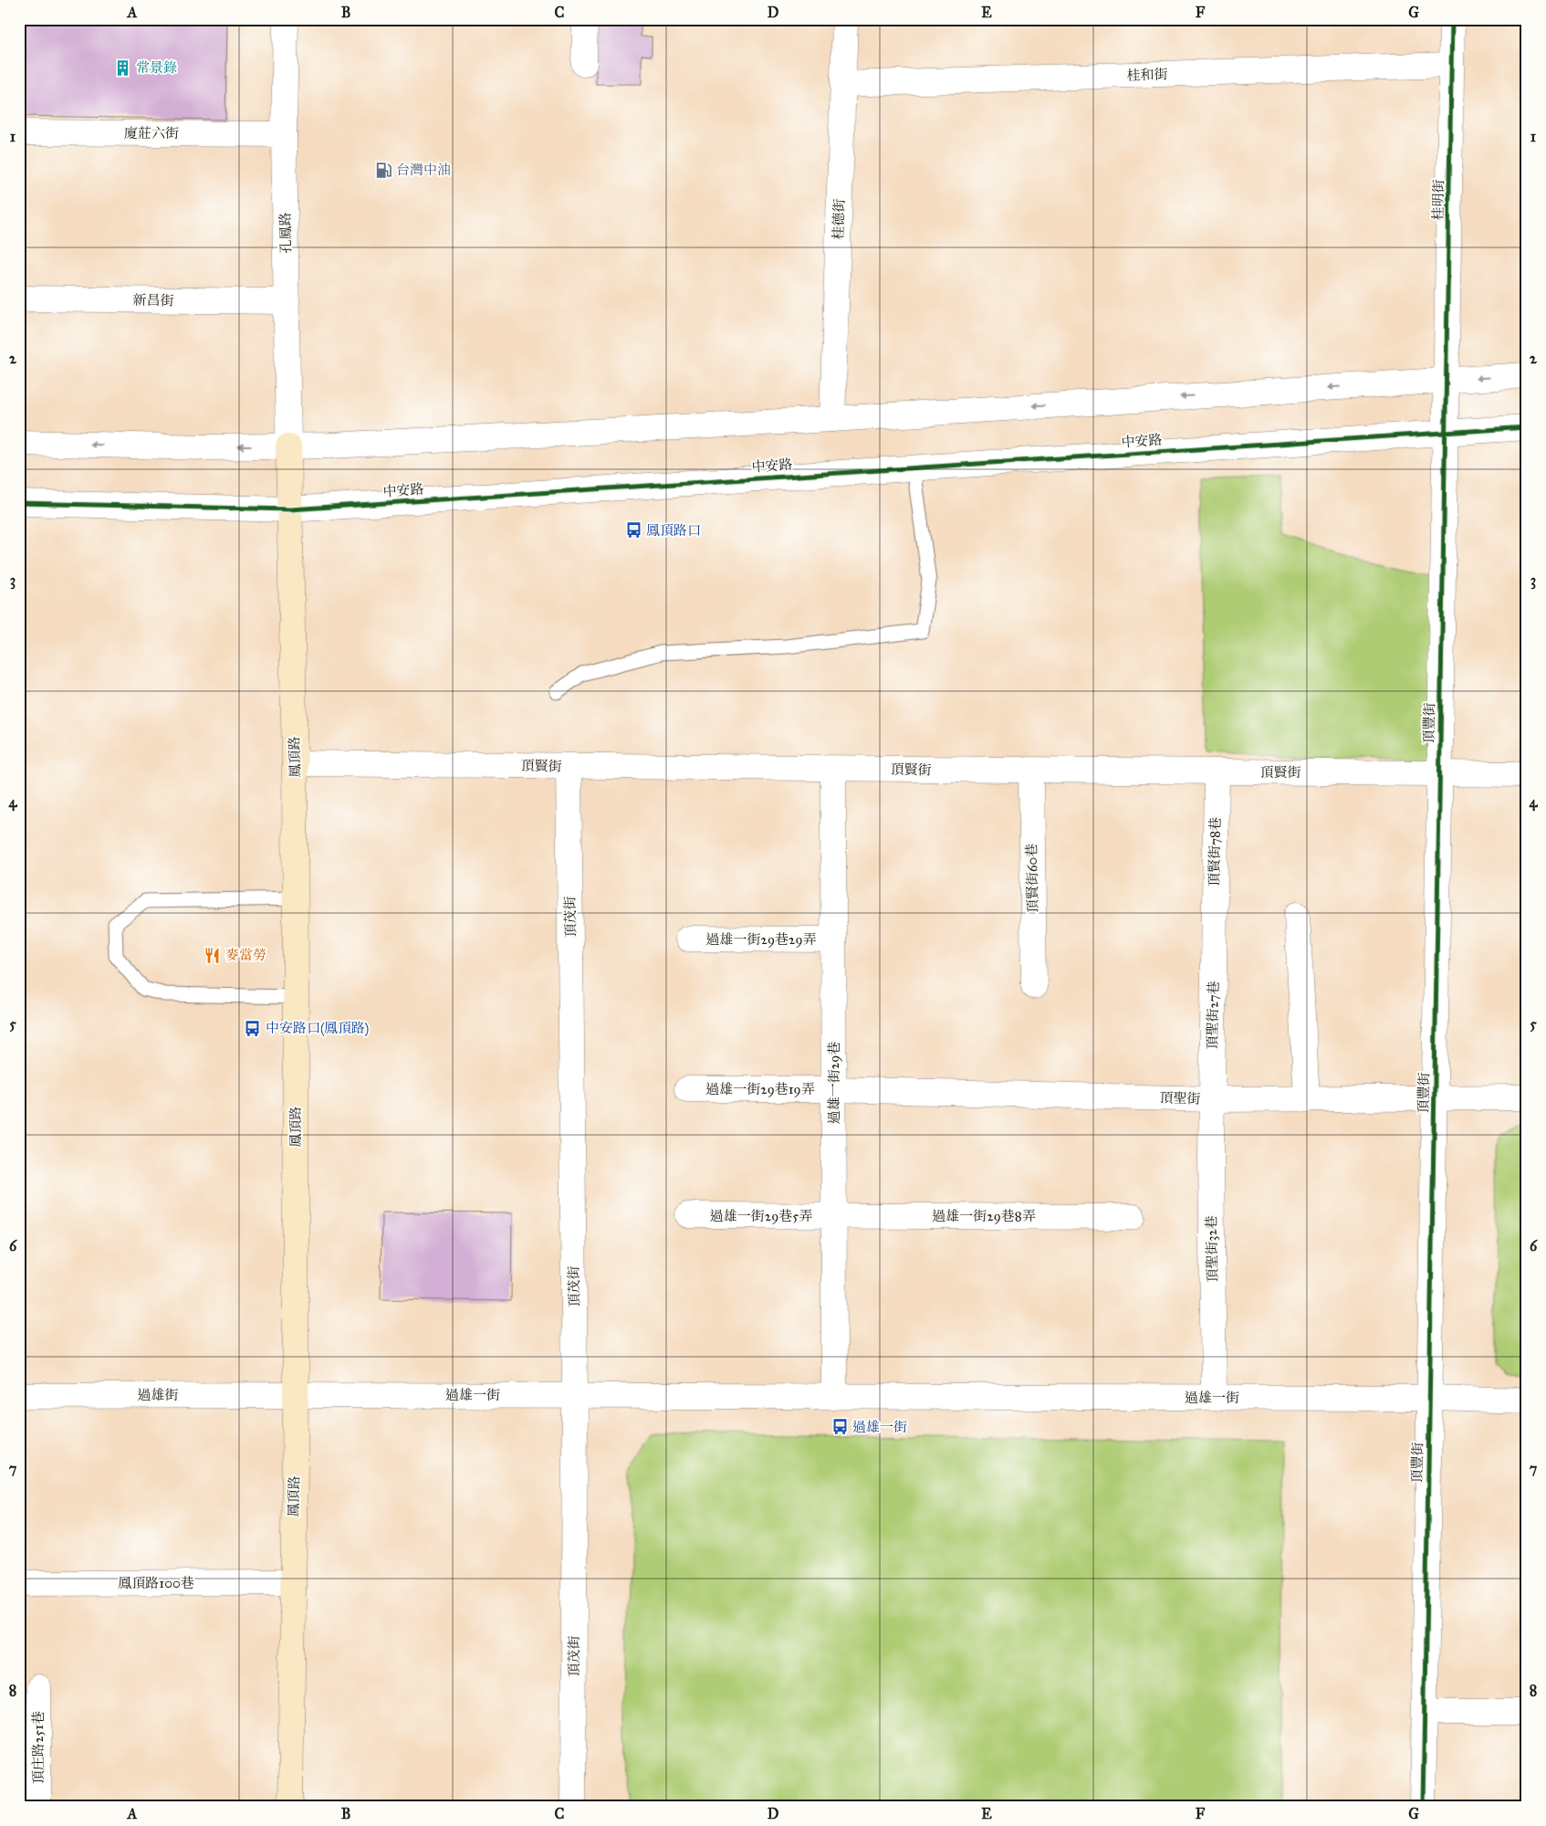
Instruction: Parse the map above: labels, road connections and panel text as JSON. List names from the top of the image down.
{
  "streets": {
    "main road": ["鳳頂路"],
    "street": [
      "桂和街",
      "廈莊六街",
      "桂明街",
      "桂德街",
      "孔鳳路",
      "新昌街",
      "中安路",
      "頂豐街",
      "頂賢街",
      "頂賢街78巷",
      "頂賢街60巷",
      "頂茂街",
      "過雄一街29巷29弄",
      "頂聖街27巷",
      "過雄一街29巷",
      "過雄一街29巷19弄",
      "頂聖街",
      "過雄一街29巷5弄",
      "過雄一街29巷8弄",
      "頂聖街32巷",
      "過雄街",
      "過雄一街",
      "鳳頂路100巷",
      "頂庄路251巷"
    ]
  },
  "crossings": [
    ["桂和街", "桂明街"],
    ["桂和街", "桂德街"],
    ["廈莊六街", "孔鳳路"],
    ["桂明街", "頂豐街"],
    ["孔鳳路", "新昌街"],
    ["孔鳳路", "鳳頂路"],
    ["中安路", "頂豐街"],
    ["中安路", "鳳頂路"],
    ["頂豐街", "頂賢街"],
    ["頂豐街", "頂聖街"],
    ["頂豐街", "過雄一街"],
    ["鳳頂路", "頂賢街"],
    ["鳳頂路", "過雄街"],
    ["鳳頂路", "過雄一街"],
    ["鳳頂路", "鳳頂路100巷"],
    ["頂賢街", "頂賢街78巷"],
    ["頂賢街", "頂賢街60巷"],
    ["頂賢街", "頂茂街"],
    ["頂賢街", "過雄一街29巷"],
    ["頂賢街78巷", "頂聖街27巷"],
    ["頂茂街", "過雄一街"],
    ["過雄一街29巷29弄", "過雄一街29巷"],
    ["頂聖街27巷", "頂聖街"],
    ["頂聖街27巷", "頂聖街32巷"],
    ["過雄一街29巷", "過雄一街29巷19弄"],
    ["過雄一街29巷", "頂聖街"],
    ["過雄一街29巷", "過雄一街29巷5弄"],
    ["過雄一街29巷", "過雄一街29巷8弄"],
    ["過雄一街29巷", "過雄一街"],
    ["過雄一街29巷19弄", "頂聖街"],
    ["頂聖街", "頂聖街32巷"],
    ["過雄一街29巷5弄", "過雄一街29巷8弄"],
    ["頂聖街32巷", "過雄一街"],
    ["過雄街", "過雄一街"]
  ],
  "places": {
    "building": ["常景錄"],
    "fuel station": ["台灣中油"],
    "bus stop": ["鳳頂路口", "中安路口(鳳頂路)", "過雄一街"],
    "restaurant": ["麥當勞"]
  },
  "grid": {
    "columns": [
      "A",
      "B",
      "C",
      "D",
      "E",
      "F",
      "G"
    ],
    "rows": [
      "1",
      "2",
      "3",
      "4",
      "5",
      "6",
      "7",
      "8"
    ]
  }
}
